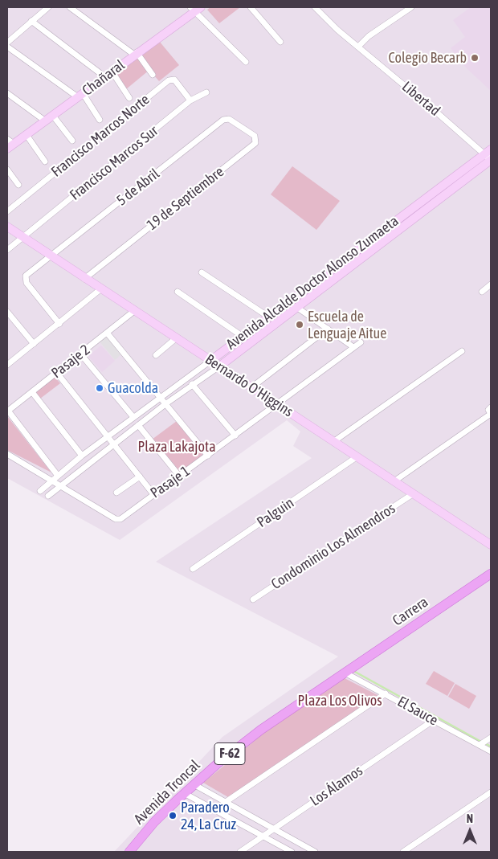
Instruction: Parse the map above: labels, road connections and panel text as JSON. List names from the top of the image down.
{
  "streets": {
    "main road": ["Carrera", "F-62", "Avenida Troncal"],
    "street": [
      "Chañaral",
      "Libertad",
      "Francisco Marcos Norte",
      "Francisco Marcos Sur",
      "5 de Abril",
      "19 de Septiembre",
      "Avenida Alcalde Doctor Alonso Zumaeta",
      "Pasaje 2",
      "Bernardo O'Higgins",
      "Pasaje 1",
      "Palguin",
      "Condominio Los Almendros",
      "El Sauce",
      "Los Álamos"
    ]
  },
  "crossings": [
    ["Libertad", "Avenida Alcalde Doctor Alonso Zumaeta"],
    ["Francisco Marcos Norte", "Francisco Marcos Sur"],
    ["Francisco Marcos Sur", "Bernardo O'Higgins"],
    ["5 de Abril", "19 de Septiembre"],
    ["5 de Abril", "Bernardo O'Higgins"],
    ["19 de Septiembre", "Bernardo O'Higgins"],
    ["Avenida Alcalde Doctor Alonso Zumaeta", "Bernardo O'Higgins"],
    ["Avenida Alcalde Doctor Alonso Zumaeta", "Pasaje 1"],
    ["Pasaje 2", "Bernardo O'Higgins"],
    ["Bernardo O'Higgins", "Pasaje 1"],
    ["Bernardo O'Higgins", "Palguin"],
    ["Bernardo O'Higgins", "Condominio Los Almendros"],
    ["Carrera", "El Sauce"],
    ["Carrera", "Avenida Troncal"],
    ["El Sauce", "Los Álamos"],
    ["El Sauce", "Avenida Troncal"]
  ],
  "parks": ["Plaza Lakajota", "Plaza Los Olivos"],
  "places": [
    "Colegio Becarb",
    "Escuela de Lenguaje Aitue",
    "Guacolda",
    "Paradero 24, La Cruz"
  ],
  "north": "top"
}
